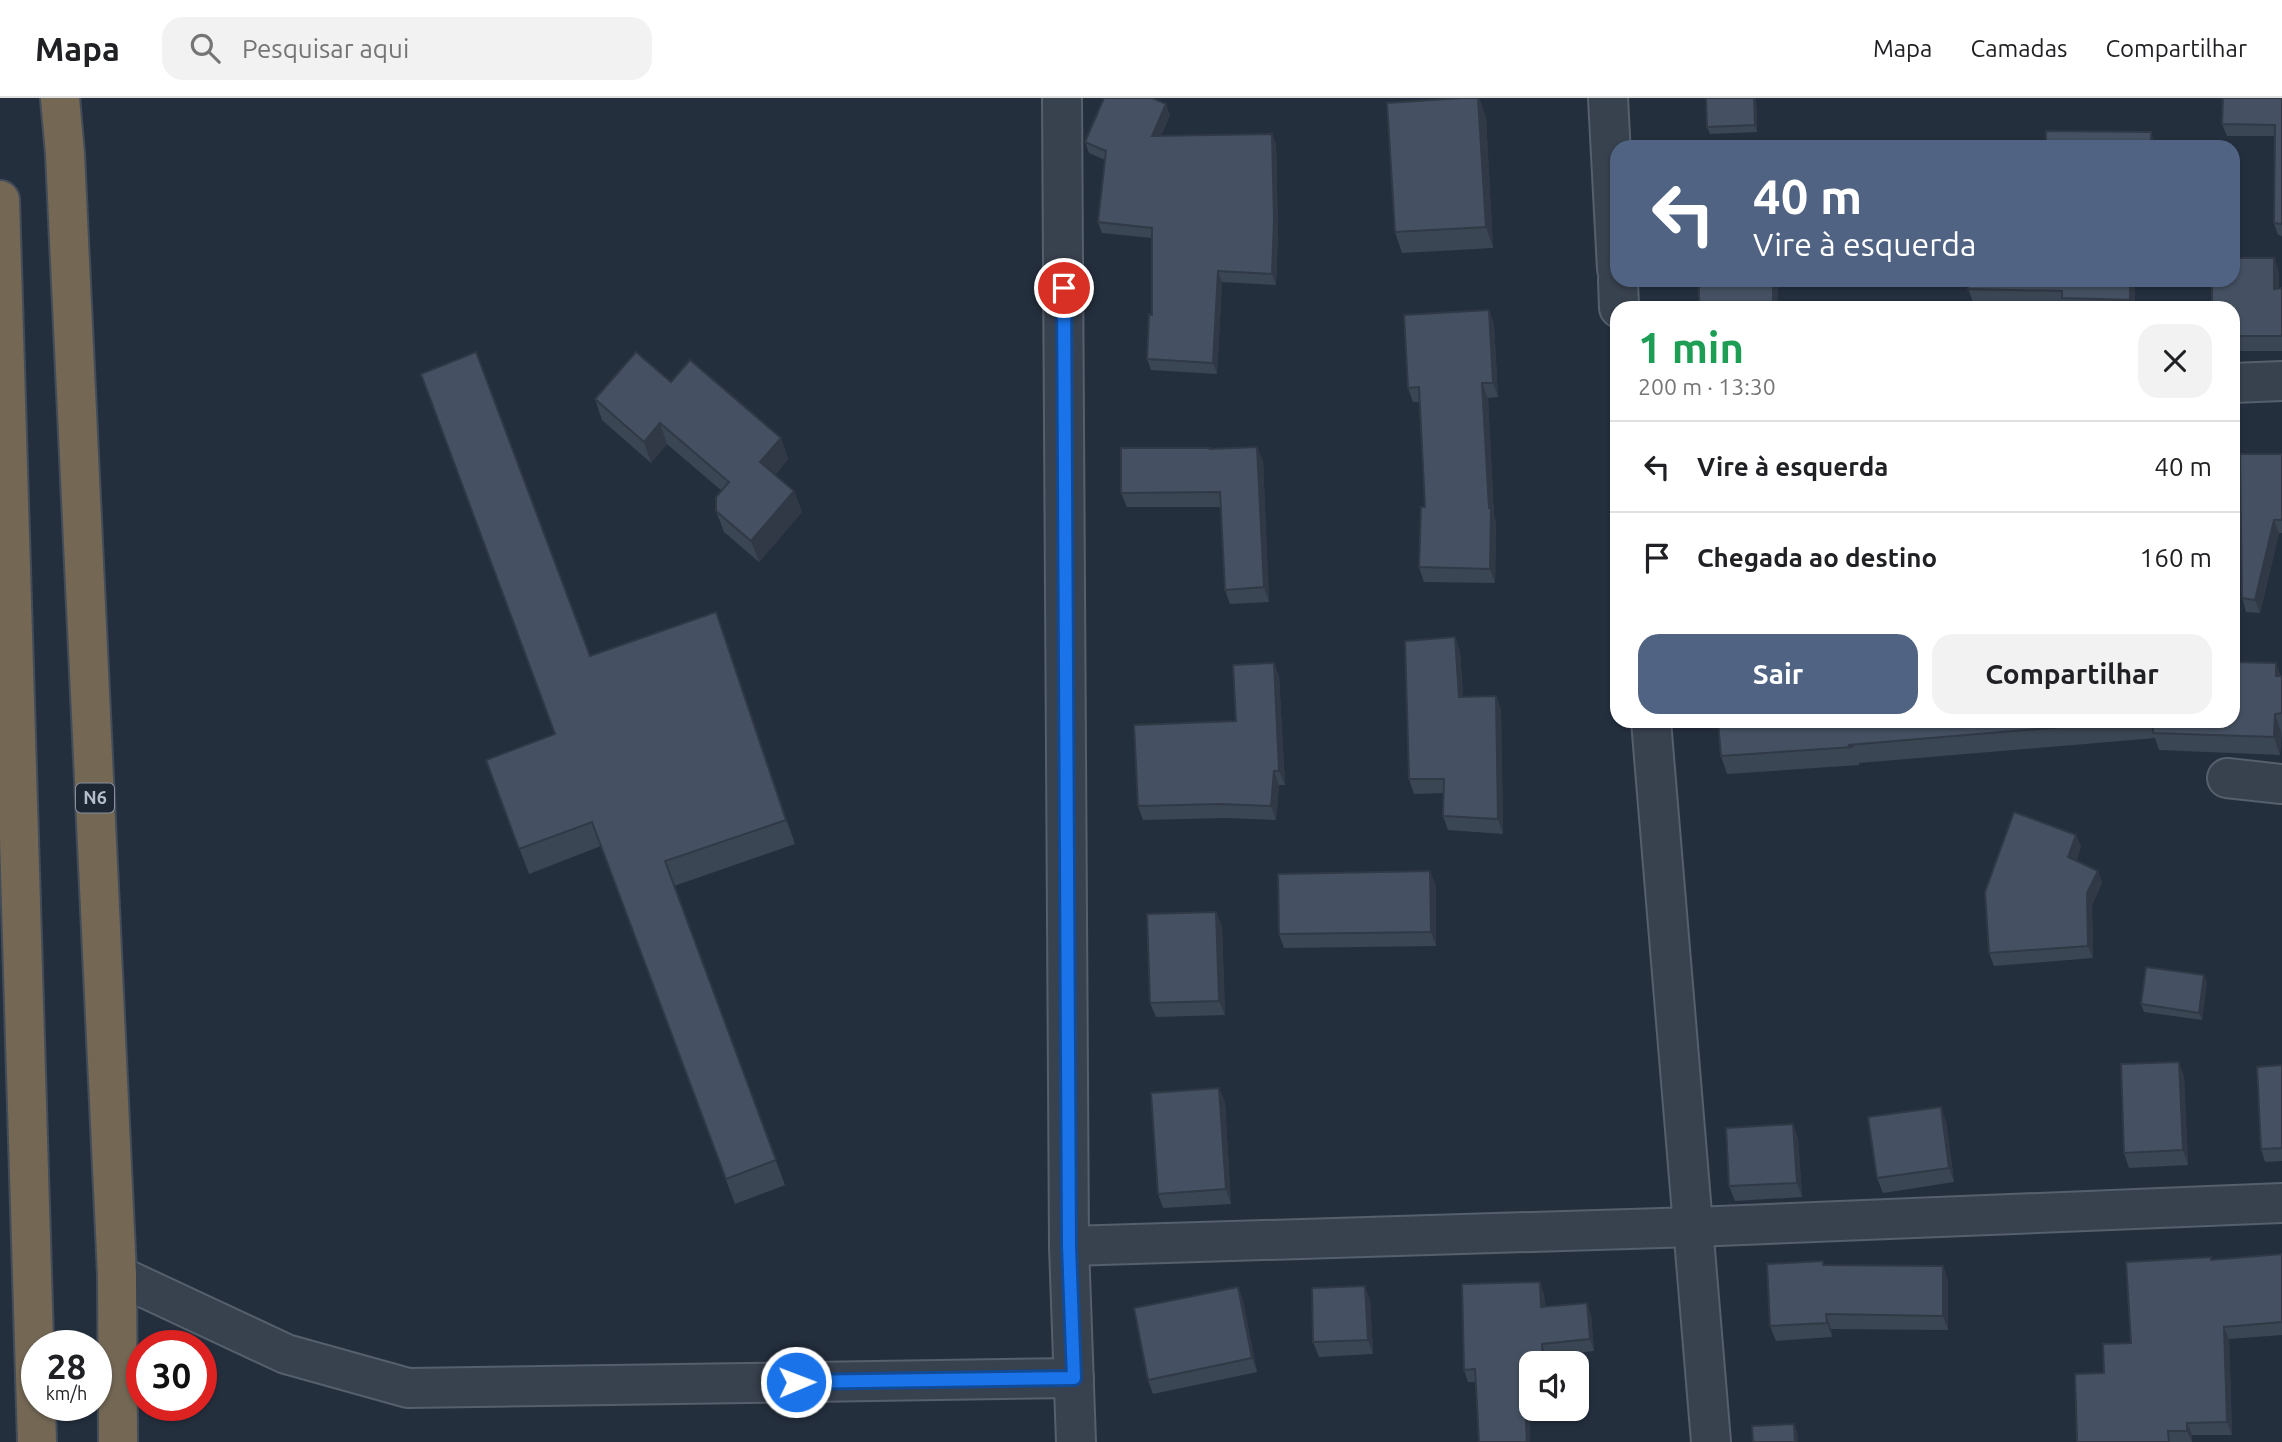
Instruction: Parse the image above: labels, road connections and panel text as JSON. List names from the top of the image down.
{
  "streets": {
    "highway": ["N6"]
  },
  "page": {
    "header": "Mapa",
    "search": "Pesquisar aqui",
    "nav": ["Mapa", "Camadas", "Compartilhar"],
    "turn": ["40 m", "Vire à esquerda"],
    "heading": ["1 min", "200 m · 13:30"],
    "list": [
      {
        "name": "Vire à esquerda",
        "value": "40 m"
      },
      {
        "name": "Chegada ao destino",
        "value": "160 m"
      }
    ],
    "buttons": ["Sair", "Compartilhar"],
    "speed": "28 km/h",
    "limit": "30"
  }
}
